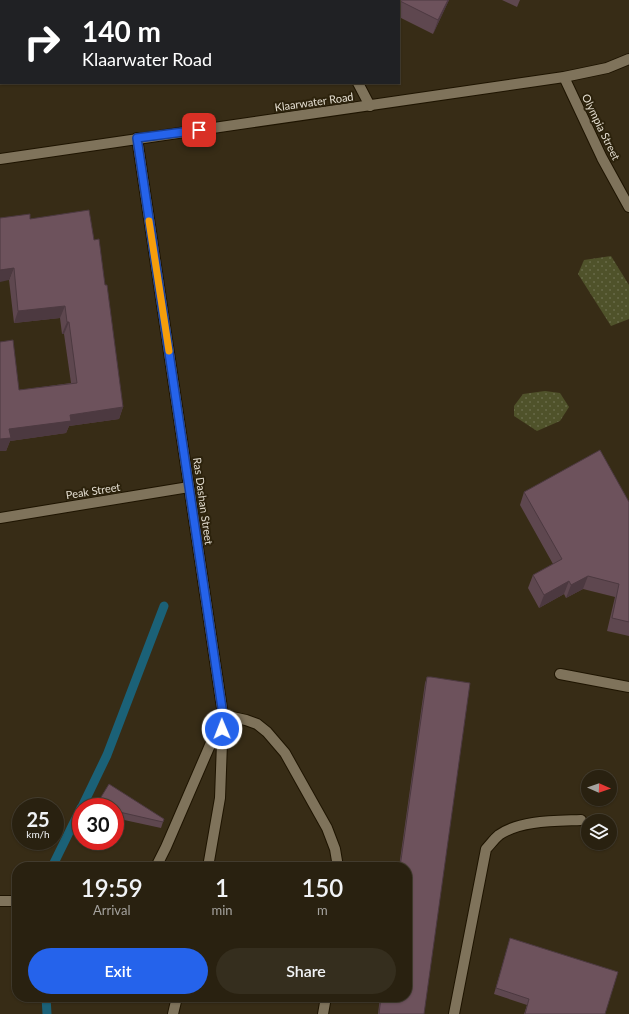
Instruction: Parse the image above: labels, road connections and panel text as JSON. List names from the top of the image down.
{
  "streets": {
    "street": [
      "Klaarwater Road",
      "Olympia Street",
      "Peak Street",
      "Ras Dashan Street"
    ]
  },
  "crossings": [
    ["Klaarwater Road", "Olympia Street"],
    ["Klaarwater Road", "Ras Dashan Street"],
    ["Peak Street", "Ras Dashan Street"]
  ],
  "north": "right",
  "page": {
    "turn": ["140 m", "Klaarwater Road"],
    "speed": "25 km/h",
    "limit": "30",
    "eta": [
      "19:59",
      "Arrival",
      "1",
      "min",
      "150",
      "m"
    ],
    "buttons": ["Exit", "Share"]
  }
}
